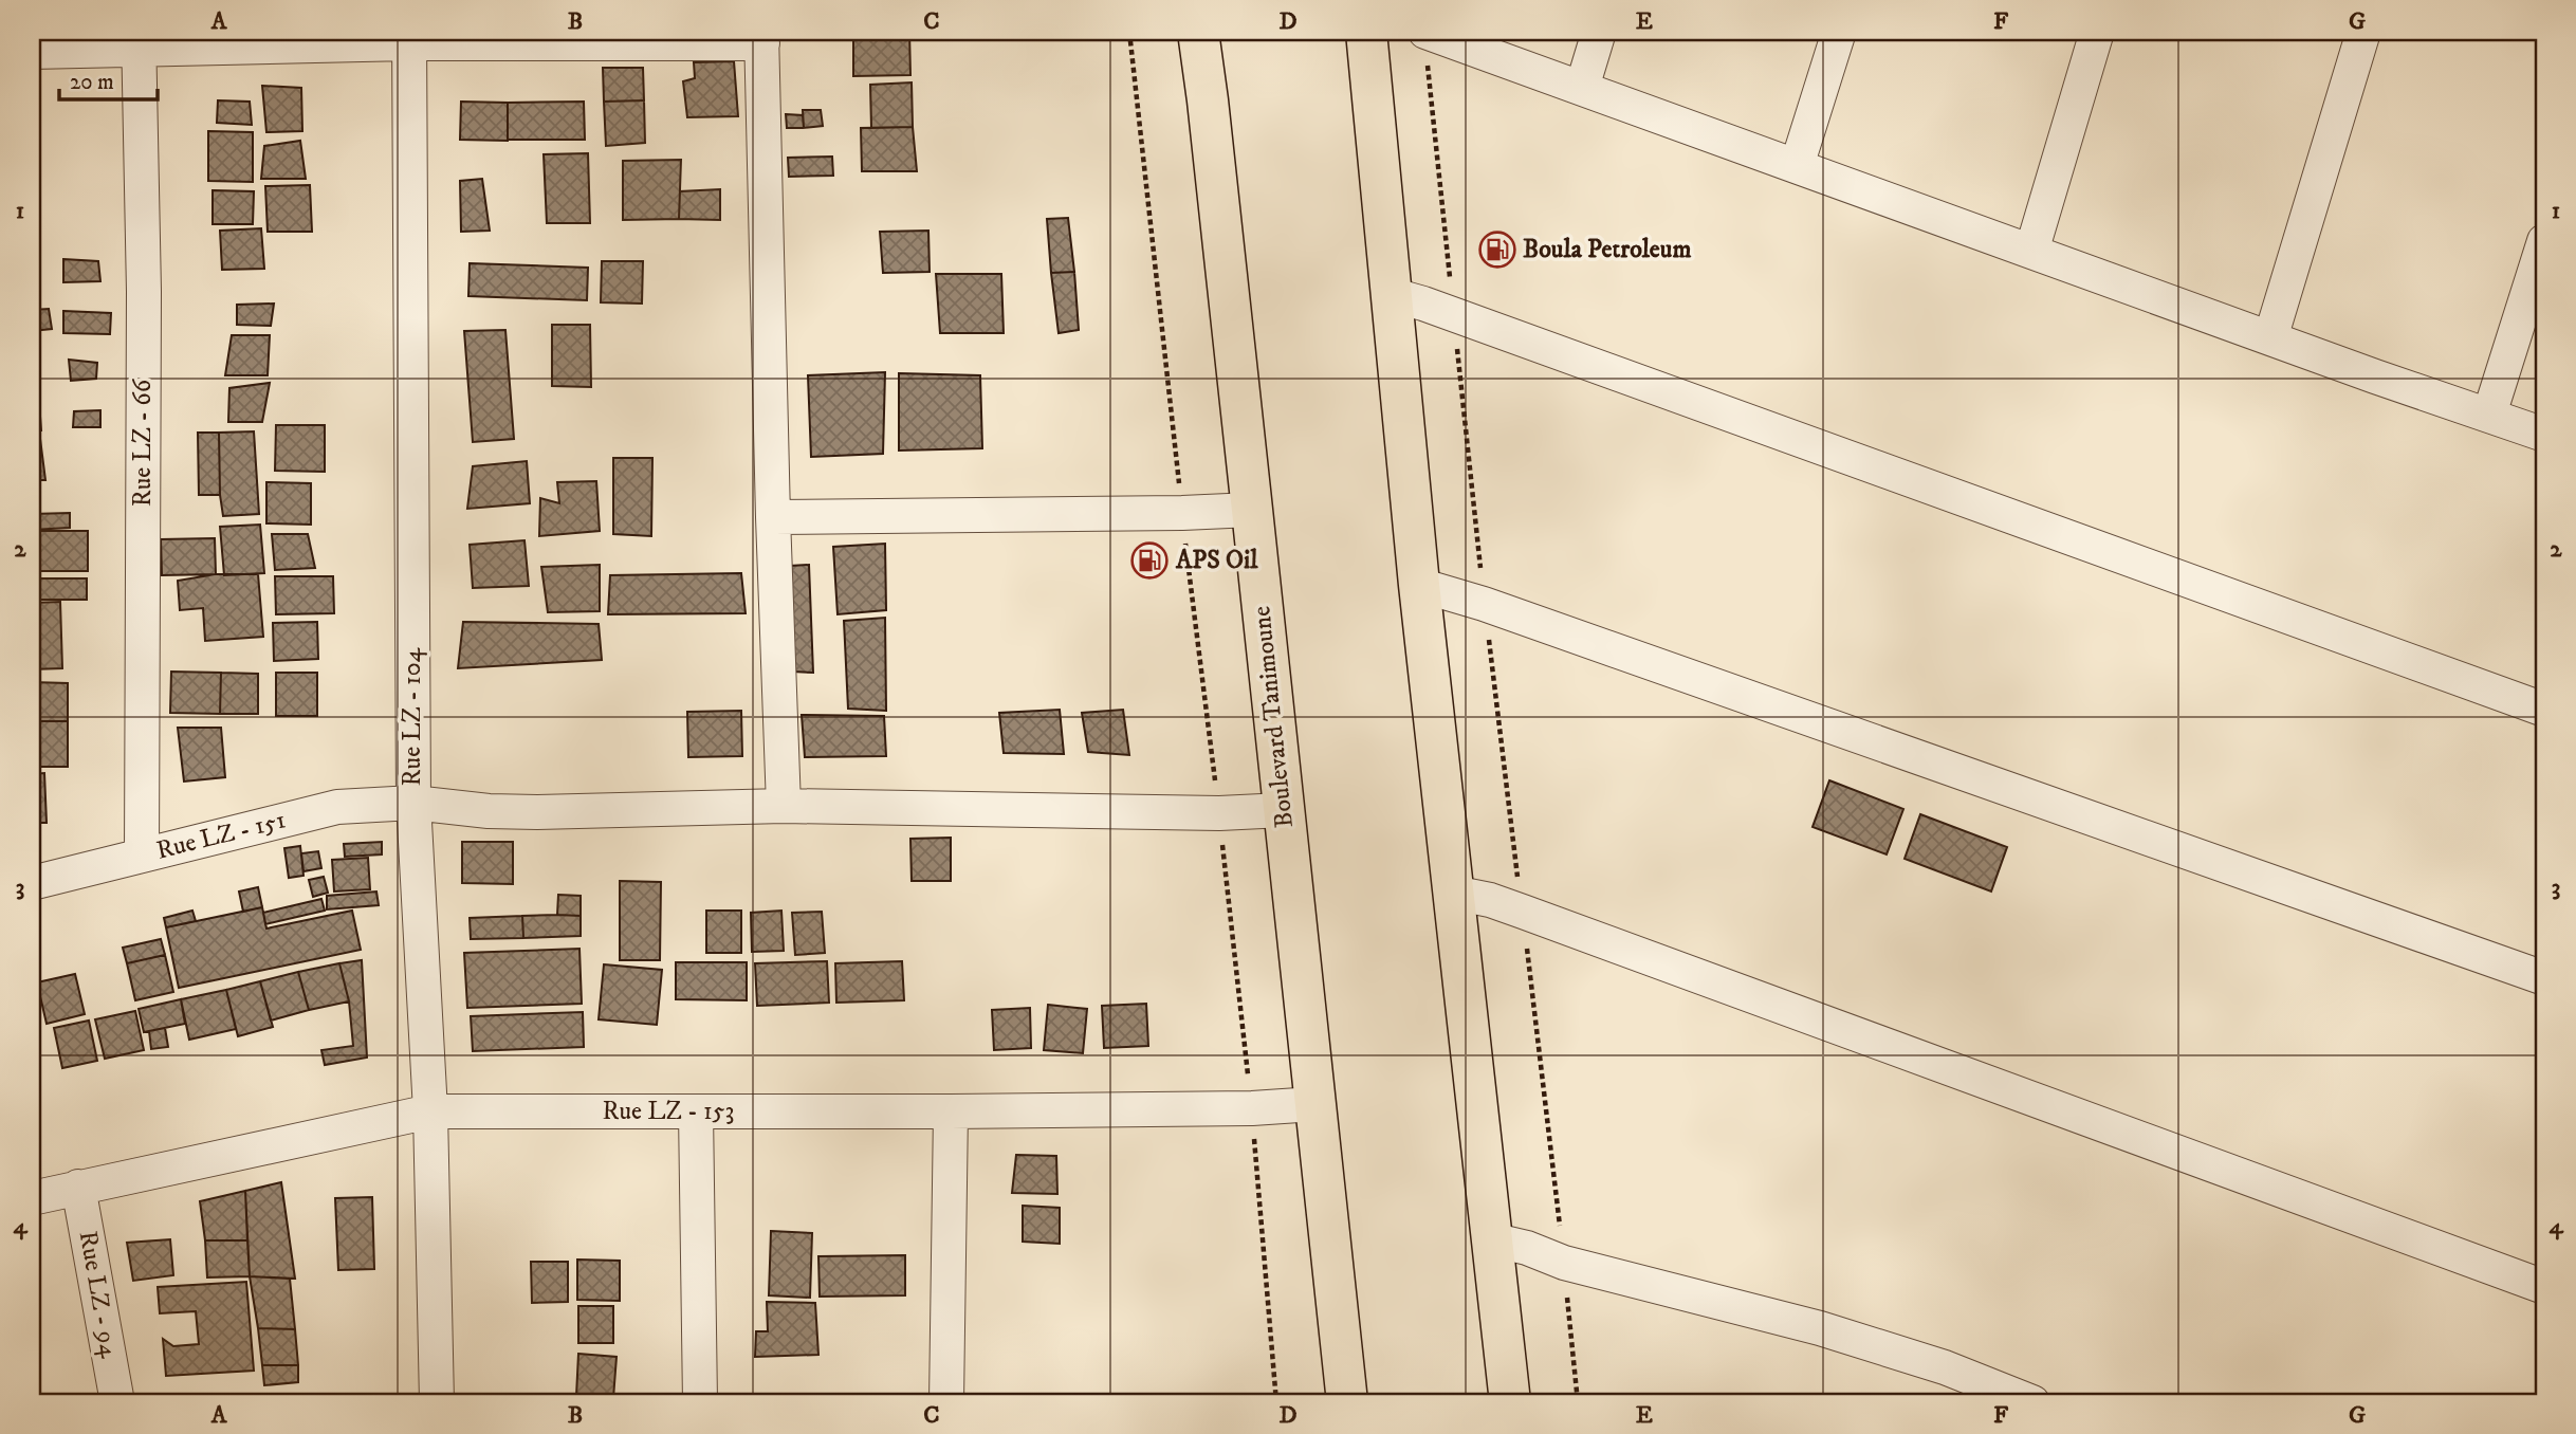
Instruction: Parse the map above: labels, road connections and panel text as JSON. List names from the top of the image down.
{
  "streets": {
    "main road": ["Boulevard Tanimoune"],
    "street": [
      "Rue LZ - 66",
      "Rue LZ - 104",
      "Rue LZ - 151",
      "Rue LZ - 153",
      "Rue LZ - 94"
    ]
  },
  "crossings": [
    ["Rue LZ - 66", "Rue LZ - 151"],
    ["Rue LZ - 104", "Rue LZ - 151"],
    ["Rue LZ - 104", "Rue LZ - 153"],
    ["Boulevard Tanimoune", "Rue LZ - 151"],
    ["Boulevard Tanimoune", "Rue LZ - 153"],
    ["Rue LZ - 153", "Rue LZ - 94"]
  ],
  "places": {
    "fuel station": ["Boula Petroleum", "APS Oil"]
  },
  "scale_bar": "20 m",
  "grid": {
    "columns": [
      "A",
      "B",
      "C",
      "D",
      "E",
      "F",
      "G"
    ],
    "rows": [
      "1",
      "2",
      "3",
      "4"
    ]
  }
}
